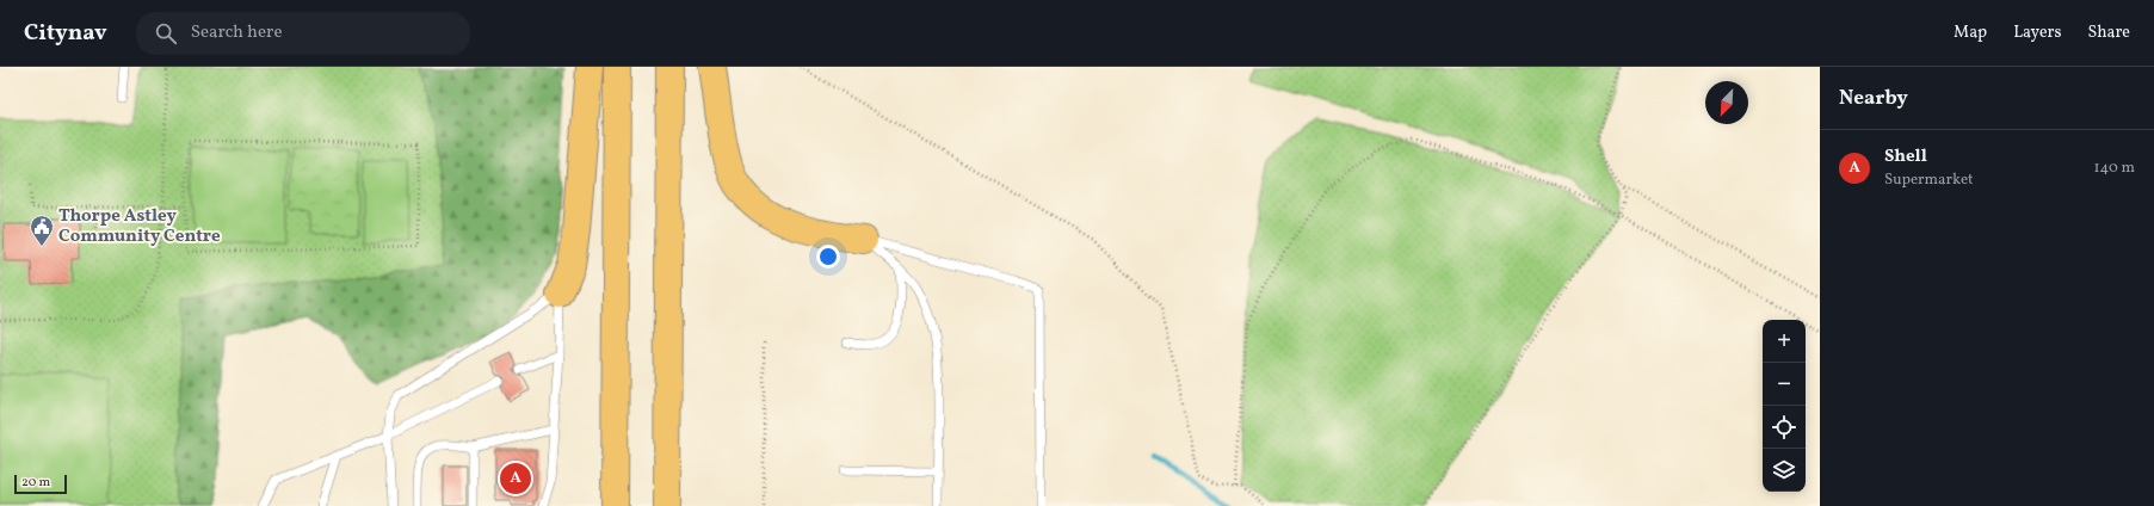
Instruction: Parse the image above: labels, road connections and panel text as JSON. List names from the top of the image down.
{
  "places": {
    "public building": ["Thorpe Astley Community Centre"]
  },
  "scale_bar": "20 m",
  "north": "bottom left",
  "page": {
    "header": "Citynav",
    "search": "Search here",
    "nav": ["Map", "Layers", "Share"],
    "heading": "Nearby",
    "list": [
      {
        "mark": "A",
        "name": "Shell",
        "note": "Supermarket",
        "value": "140 m"
      }
    ],
    "map_buttons": ["+", "−"],
    "pins": "A",
    "scale": "20 m"
  }
}
